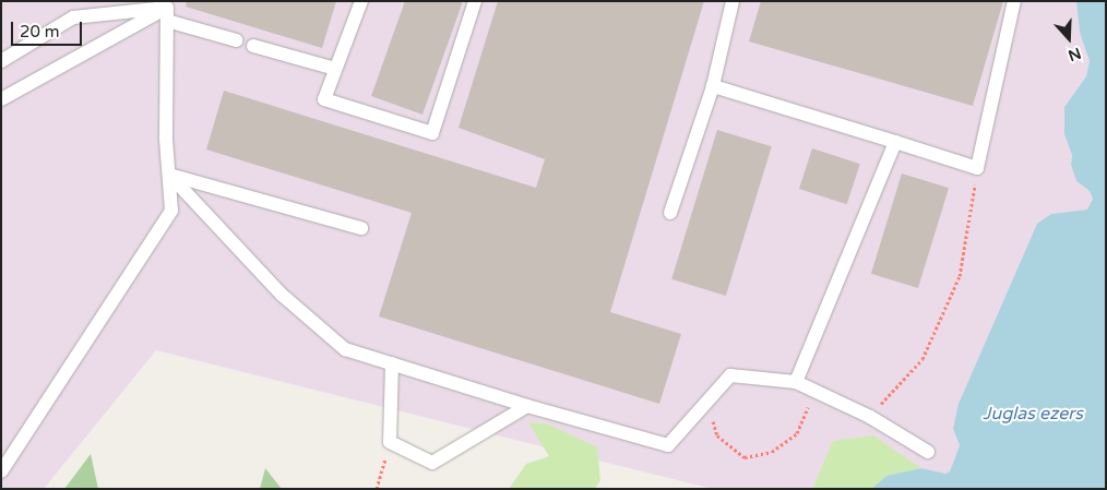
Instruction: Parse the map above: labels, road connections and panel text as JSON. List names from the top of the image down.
{
  "water": ["Juglas ezers"],
  "scale_bar": "20 m",
  "north": "bottom"
}
